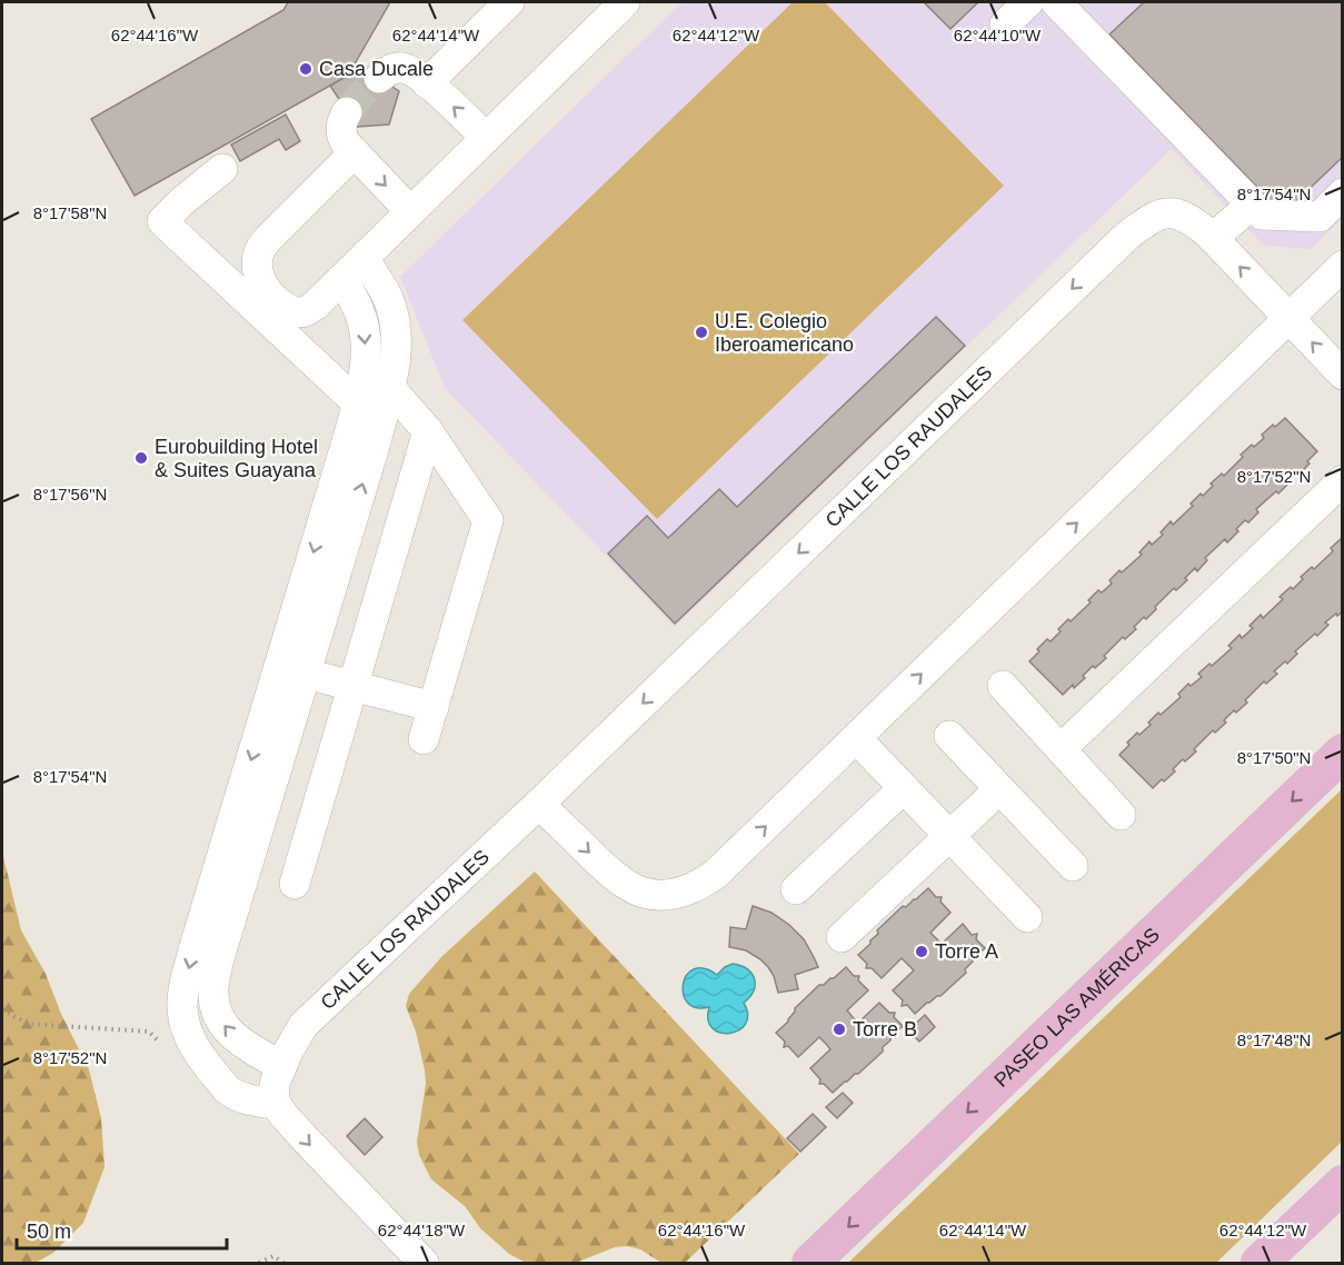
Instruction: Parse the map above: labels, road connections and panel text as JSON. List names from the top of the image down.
{
  "streets": {
    "main road": ["PASEO LAS AMÉRICAS"],
    "street": ["CALLE LOS RAUDALES"]
  },
  "one_way": ["PASEO LAS AMÉRICAS"],
  "places": [
    "Casa Ducale",
    "U.E. Colegio Iberoamericano",
    "Eurobuilding Hotel & Suites Guayana",
    "Torre A",
    "Torre B"
  ],
  "scale_bar": "50 m",
  "coordinates": [
    "62°44'16\"W",
    "62°44'14\"W",
    "62°44'12\"W",
    "62°44'10\"W",
    "8°17'54\"N",
    "8°17'58\"N",
    "8°17'52\"N",
    "8°17'56\"N",
    "8°17'50\"N",
    "8°17'48\"N",
    "62°44'18\"W"
  ]
}
